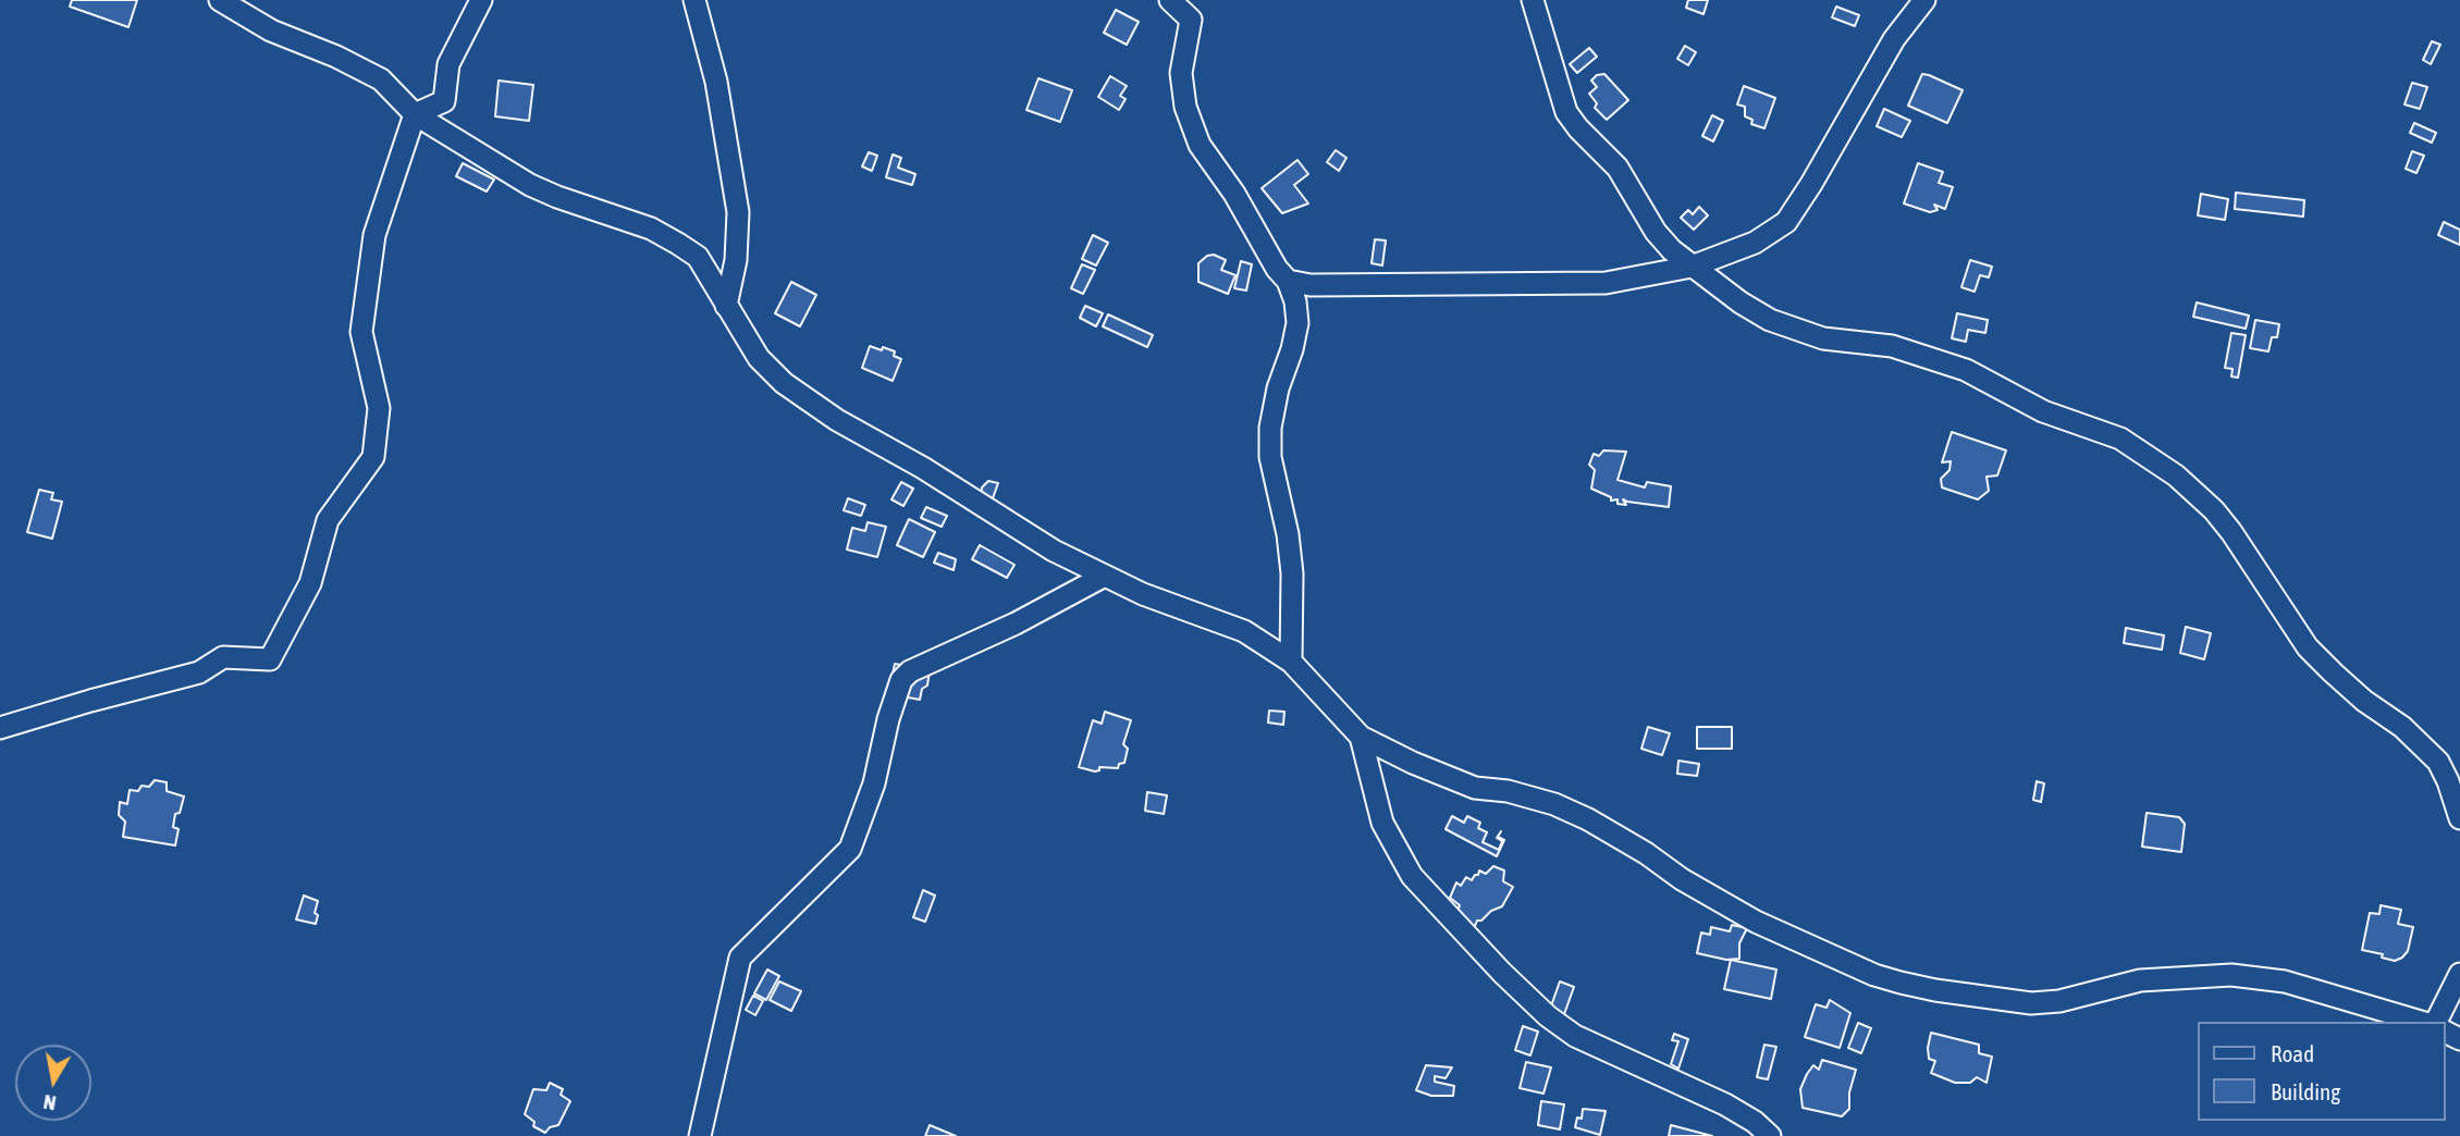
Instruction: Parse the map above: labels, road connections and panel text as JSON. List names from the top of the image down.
{
  "legend": ["Road", "Building"],
  "north": "bottom"
}
